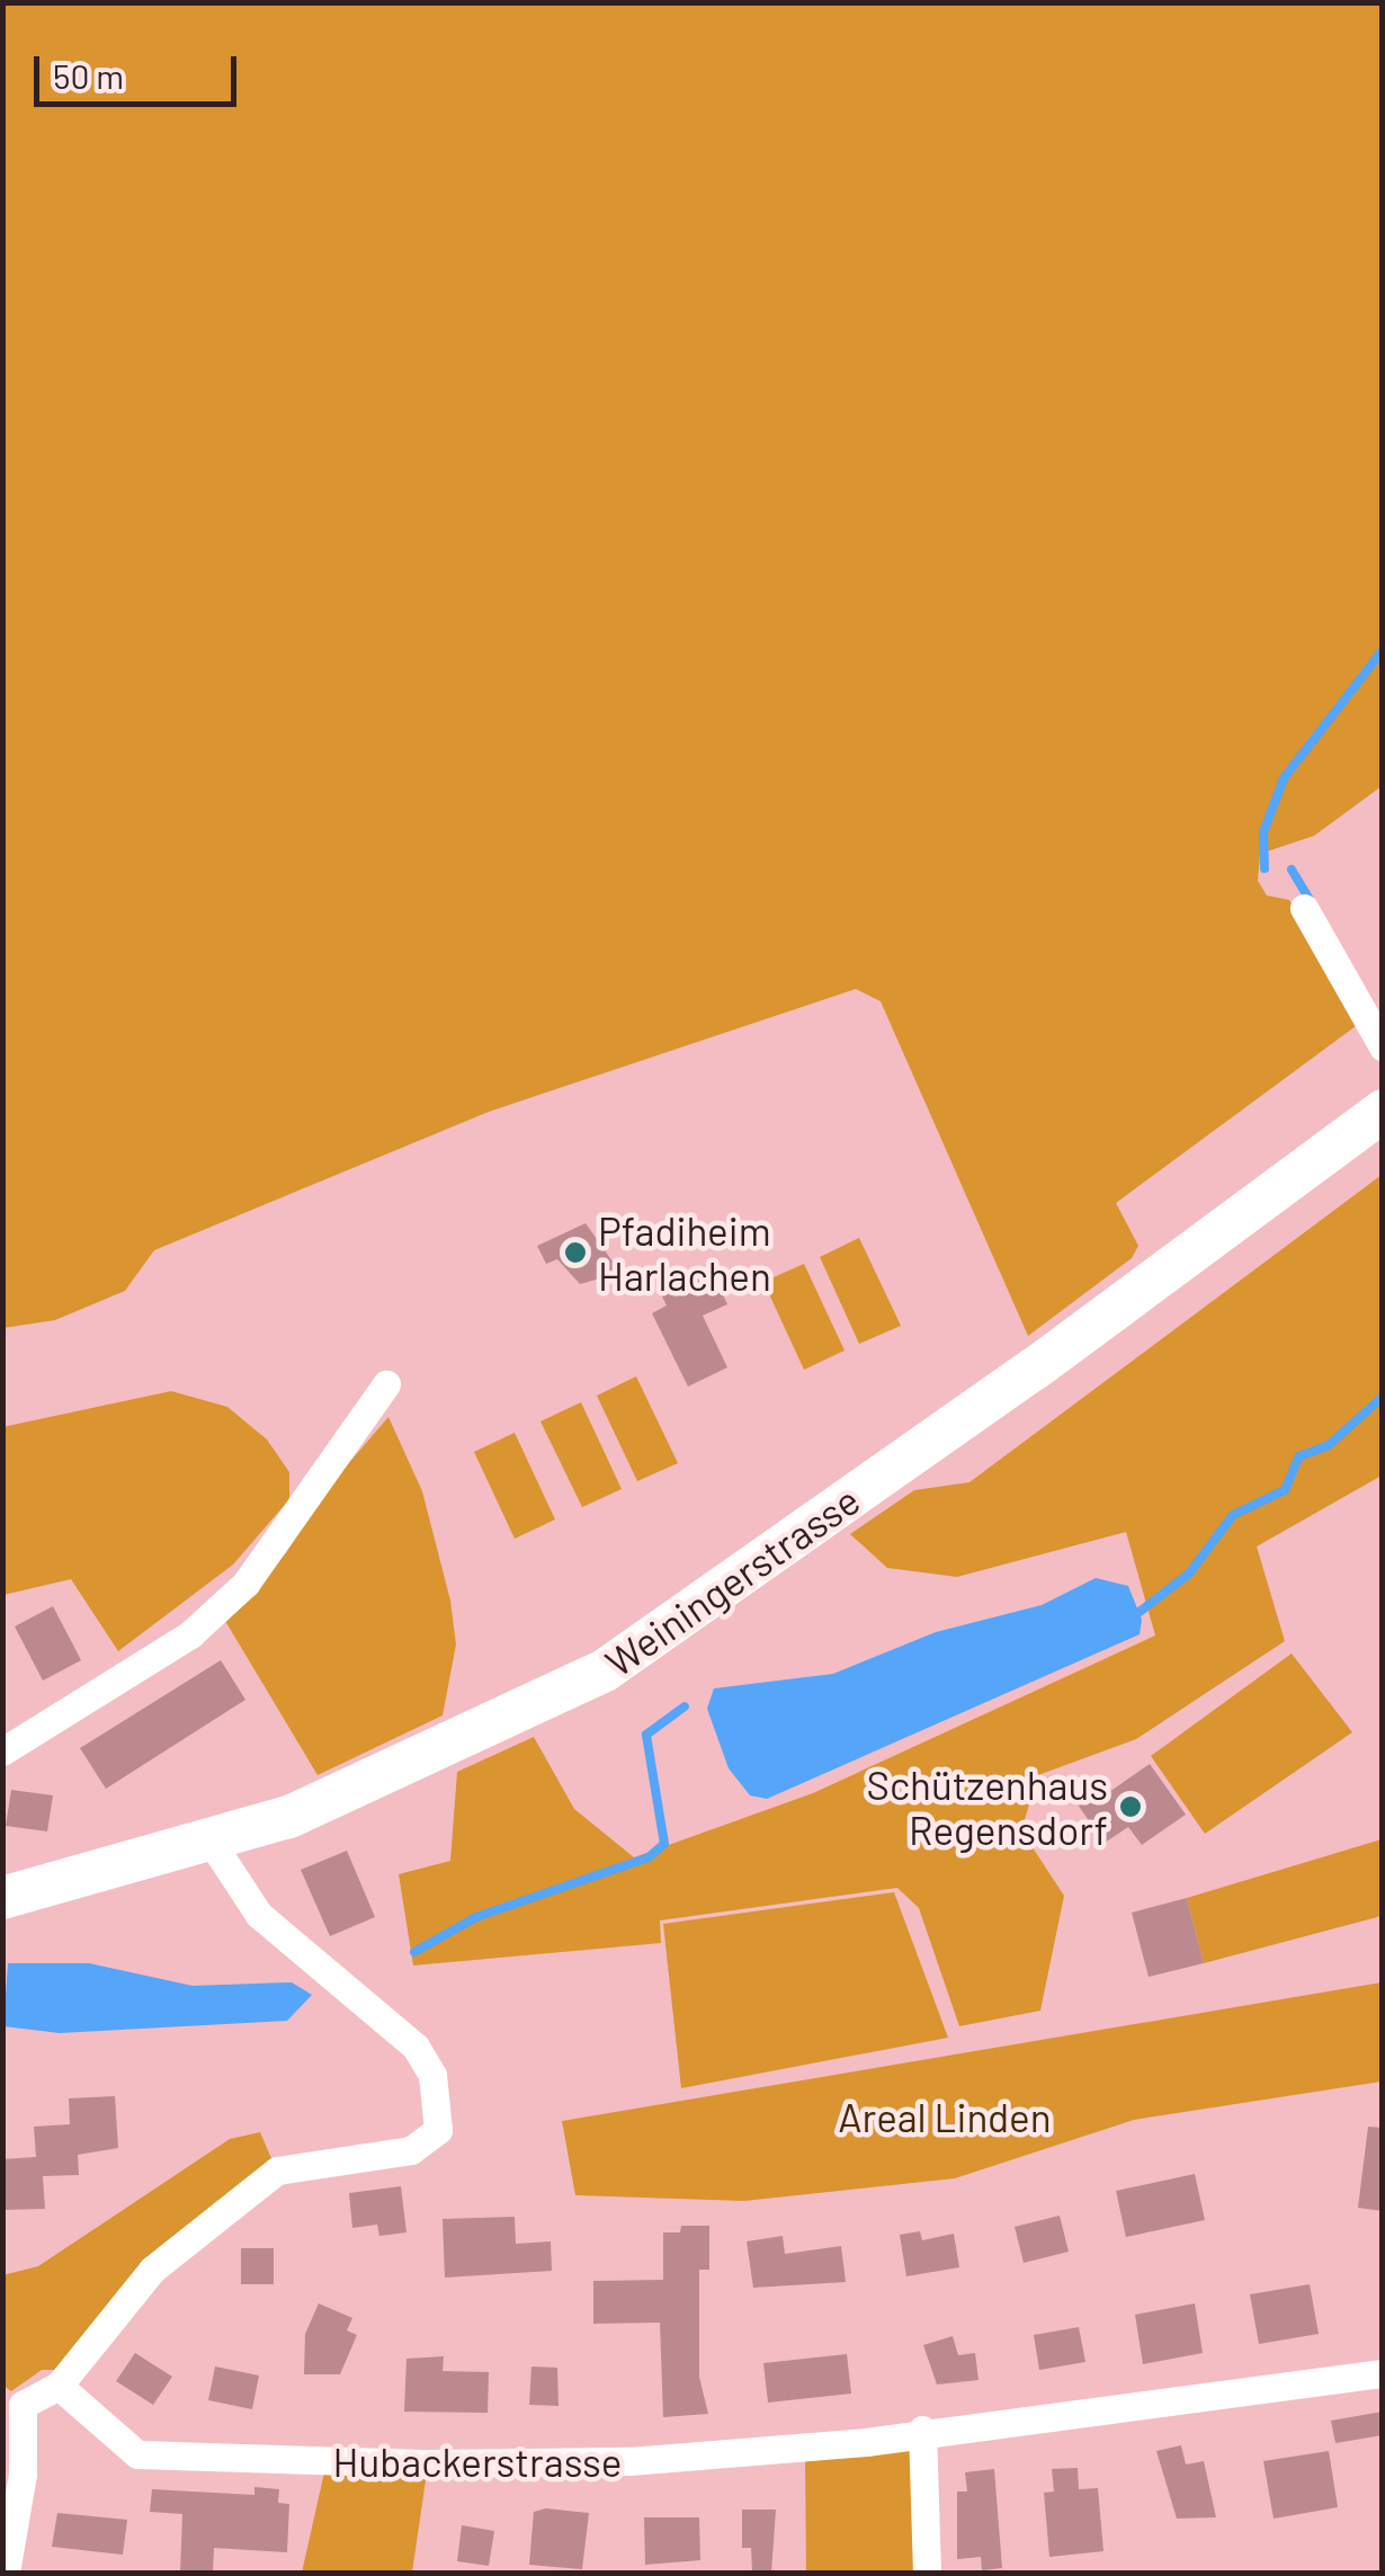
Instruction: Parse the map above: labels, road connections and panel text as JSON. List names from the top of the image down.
{
  "streets": {
    "street": ["Weiningerstrasse", "Hubackerstrasse"]
  },
  "parks": ["Areal Linden"],
  "places": ["Pfadiheim Harlachen", "Schützenhaus Regensdorf"],
  "scale_bar": "50 m"
}
